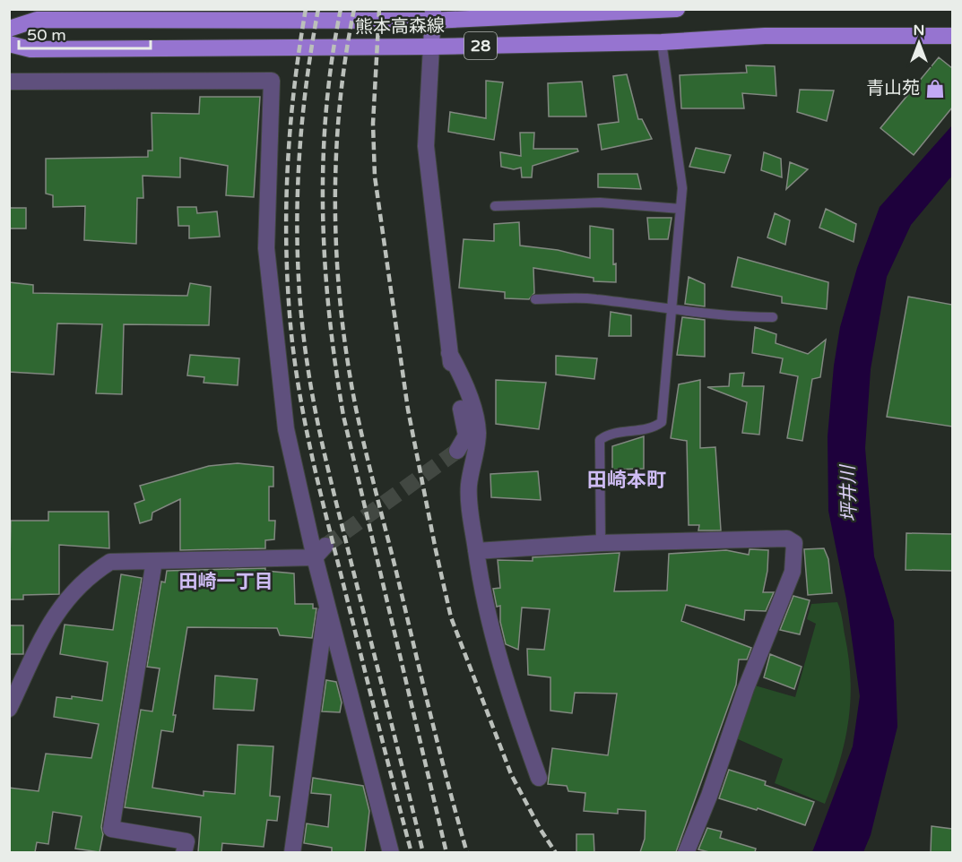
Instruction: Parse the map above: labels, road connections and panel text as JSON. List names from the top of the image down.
{
  "streets": {
    "main road": ["熊本高森線", "28"]
  },
  "districts": ["田崎本町", "田崎一丁目"],
  "water": ["坪井川"],
  "places": {
    "shop": ["青山苑"]
  },
  "scale_bar": "50 m",
  "north": "top"
}
